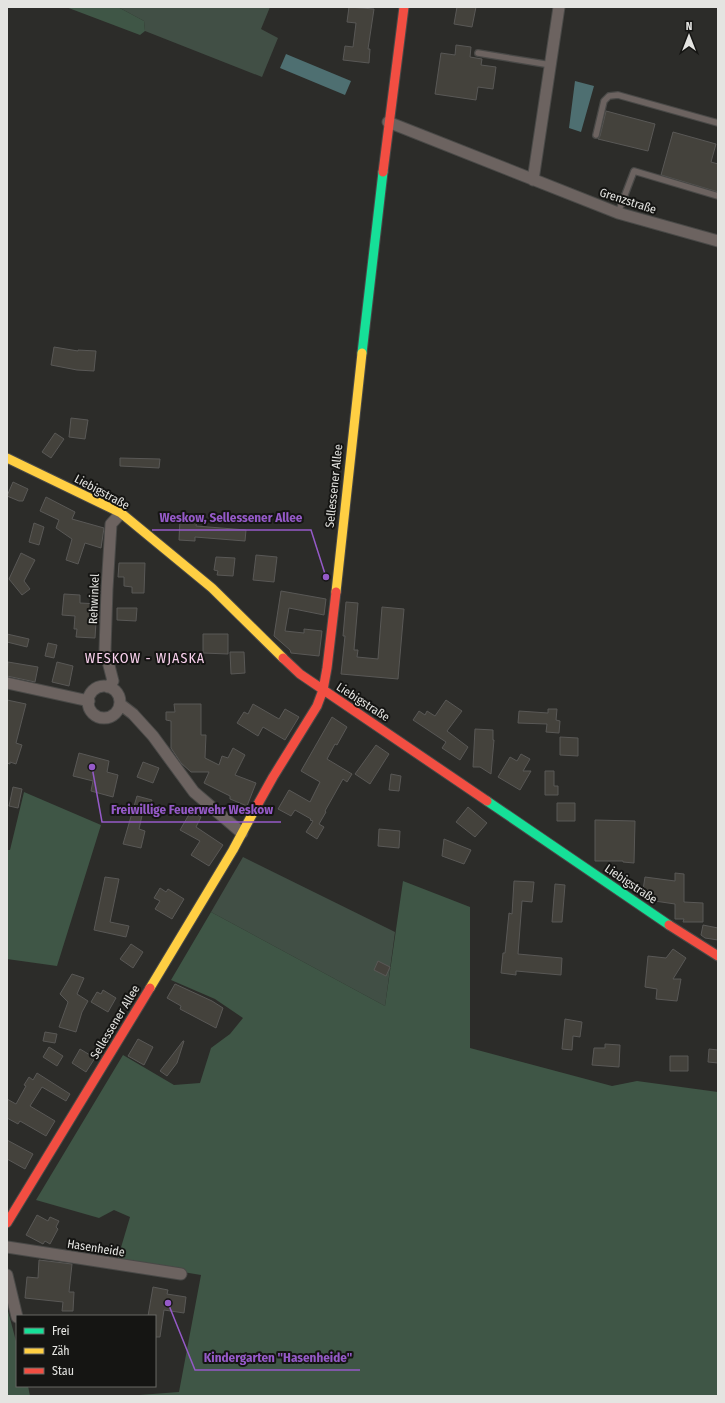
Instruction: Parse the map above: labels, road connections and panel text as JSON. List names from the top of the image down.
{
  "streets": {
    "main road": ["Sellessener Allee", "Liebigstraße"],
    "street": ["Grenzstraße", "Rehwinkel", "Hasenheide"]
  },
  "crossings": [
    ["Grenzstraße", "Sellessener Allee"],
    ["Sellessener Allee", "Liebigstraße"],
    ["Liebigstraße", "Rehwinkel"]
  ],
  "districts": ["WESKOW - WJASKA"],
  "places": ["Weskow, Sellessener Allee", "Freiwillige Feuerwehr Weskow", "Kindergarten \"Hasenheide\""],
  "legend": ["Frei", "Zäh", "Stau"],
  "north": "top"
}
